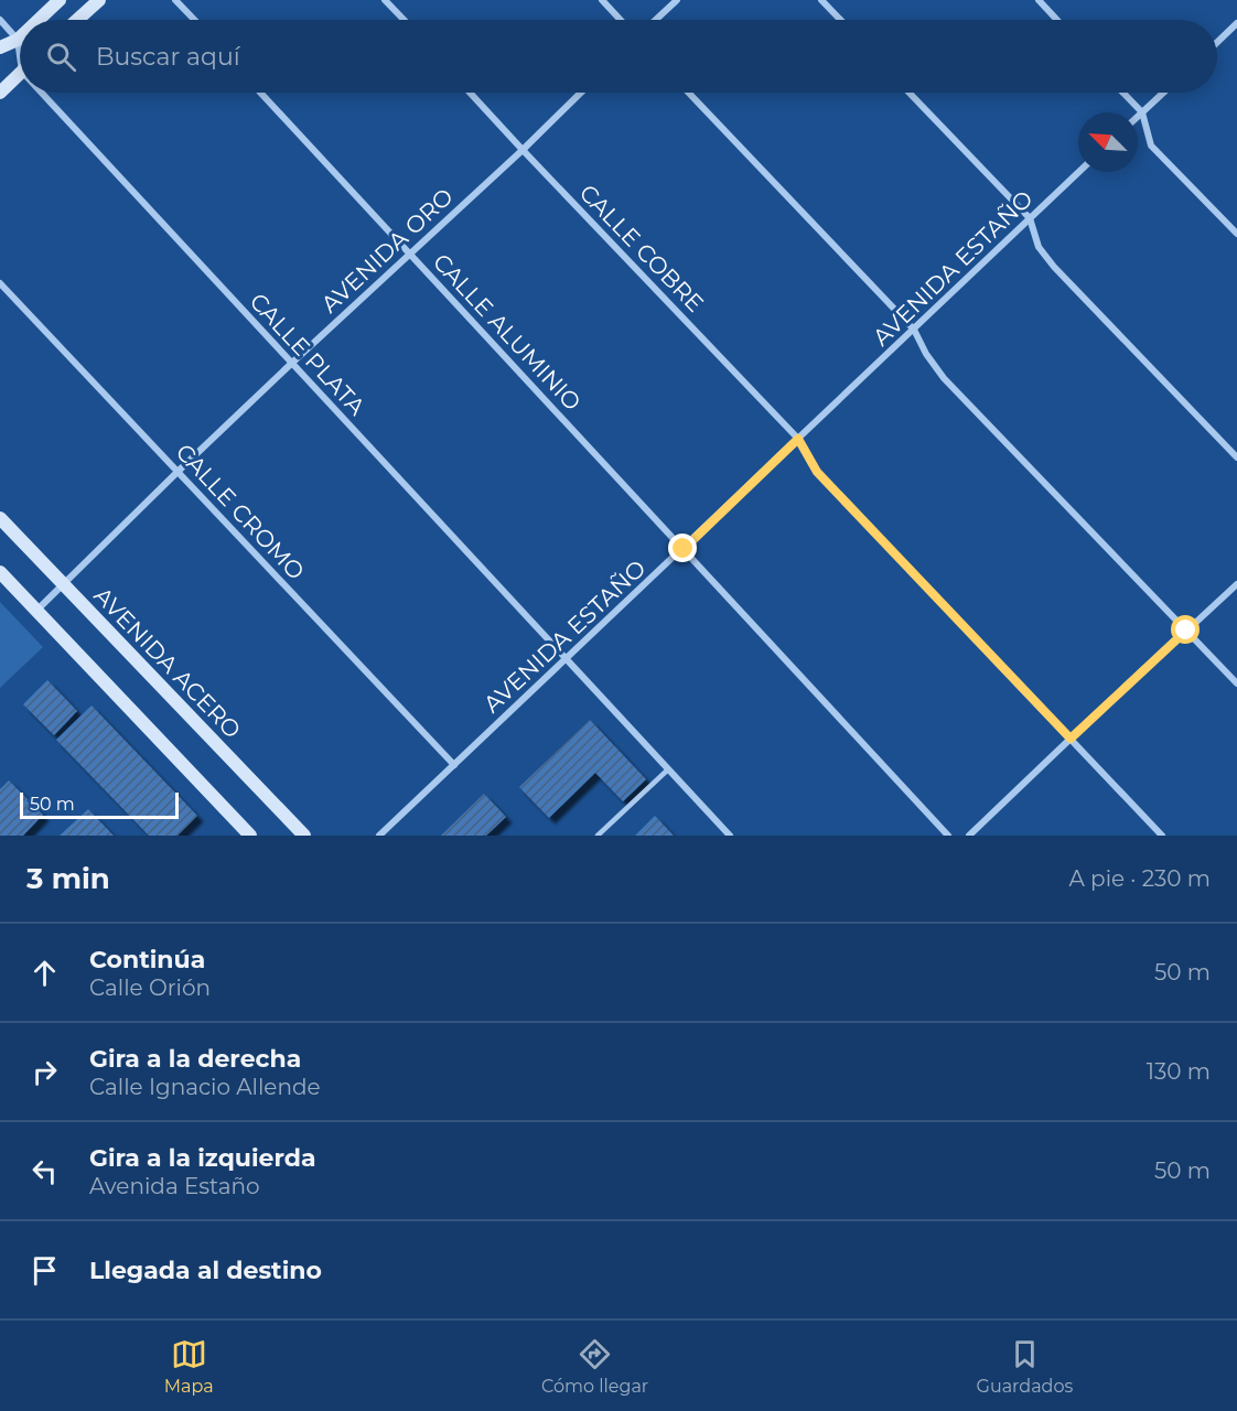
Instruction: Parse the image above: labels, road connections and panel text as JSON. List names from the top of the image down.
{
  "streets": {
    "street": [
      "CALLE COBRE",
      "AVENIDA ORO",
      "AVENIDA ESTAÑO",
      "CALLE ALUMINIO",
      "CALLE PLATA",
      "CALLE CROMO",
      "AVENIDA ACERO"
    ]
  },
  "crossings": [
    ["CALLE COBRE", "AVENIDA ORO"],
    ["CALLE COBRE", "AVENIDA ESTAÑO"],
    ["AVENIDA ORO", "CALLE ALUMINIO"],
    ["AVENIDA ORO", "CALLE PLATA"],
    ["AVENIDA ORO", "CALLE CROMO"],
    ["AVENIDA ORO", "AVENIDA ACERO"],
    ["AVENIDA ESTAÑO", "CALLE ALUMINIO"],
    ["AVENIDA ESTAÑO", "CALLE PLATA"],
    ["AVENIDA ESTAÑO", "CALLE CROMO"]
  ],
  "scale_bar": "50 m",
  "north": "top left",
  "page": {
    "search": "Buscar aquí",
    "scale": "50 m",
    "heading": ["3 min", "A pie · 230 m"],
    "list": [
      ["Continúa", "Calle Orión", "50 m"],
      ["Gira a la derecha", "Calle Ignacio Allende", "130 m"],
      ["Gira a la izquierda", "Avenida Estaño", "50 m"],
      "Llegada al destino"
    ],
    "nav": ["Mapa", "Cómo llegar", "Guardados"]
  }
}
